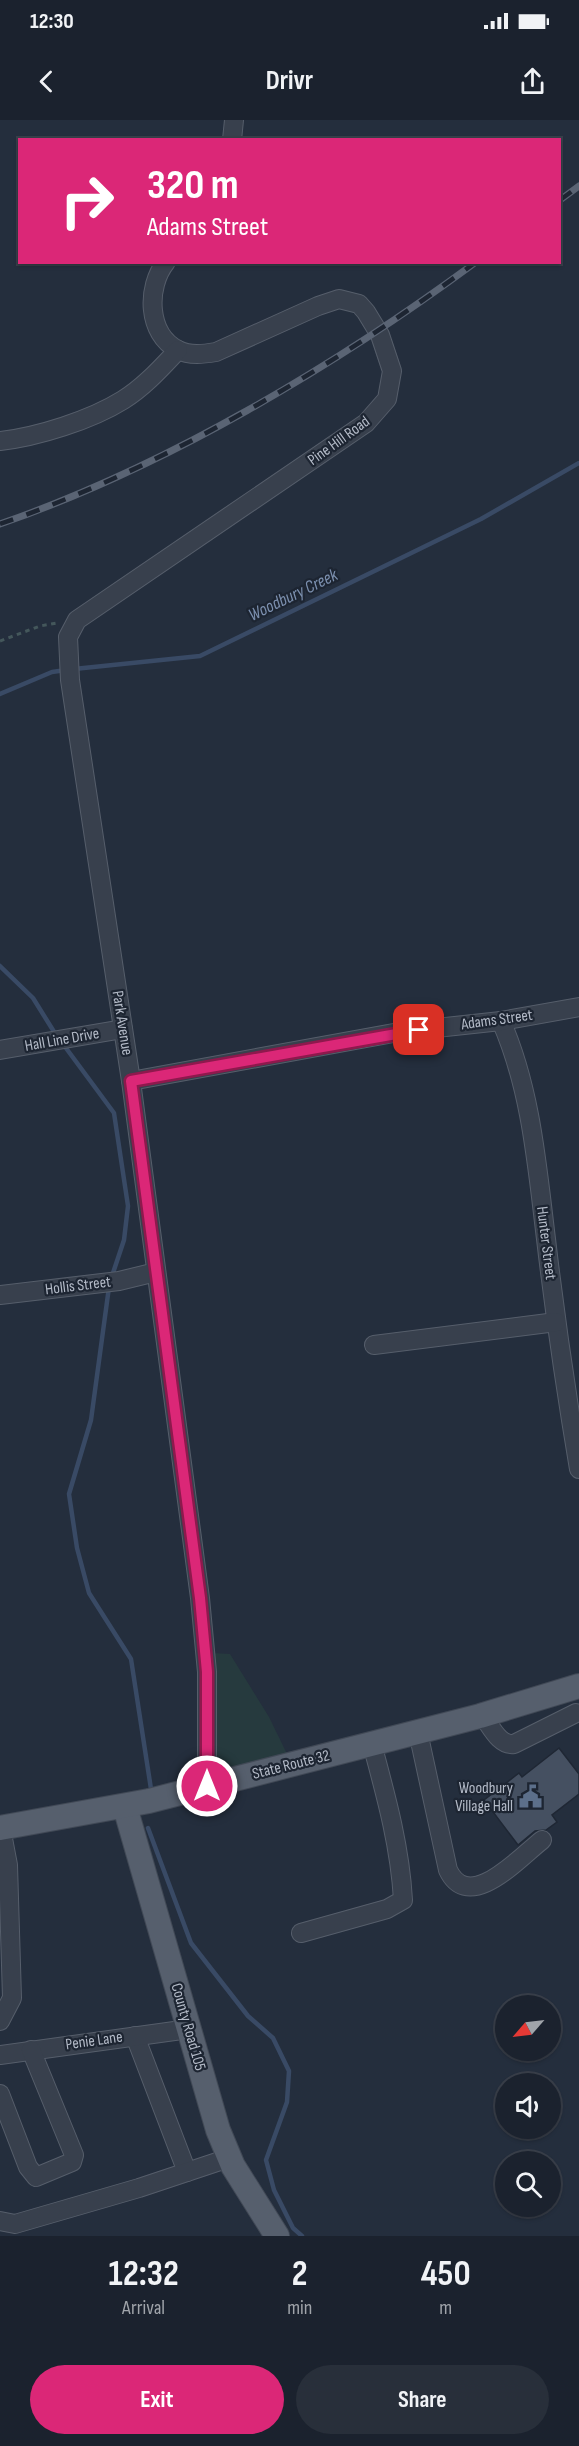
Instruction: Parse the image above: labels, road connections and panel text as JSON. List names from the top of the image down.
{
  "streets": {
    "main road": ["State Route 32", "County Road 105"],
    "street": [
      "Pine Hill Road",
      "Adams Street",
      "Park Avenue",
      "Hall Line Drive",
      "Hunter Street",
      "Hollis Street",
      "Penie Lane"
    ]
  },
  "crossings": [
    ["Pine Hill Road", "Park Avenue"],
    ["Adams Street", "Park Avenue"],
    ["Adams Street", "Hunter Street"],
    ["Park Avenue", "Hall Line Drive"],
    ["Park Avenue", "Hollis Street"],
    ["Park Avenue", "State Route 32"],
    ["State Route 32", "County Road 105"],
    ["County Road 105", "Penie Lane"]
  ],
  "water": ["Woodbury Creek"],
  "places": {
    "public building": ["Woodbury Village Hall"]
  },
  "north": "bottom left",
  "page": {
    "status": "12:30",
    "header": "Drivr",
    "turn": ["320 m", "Adams Street"],
    "eta": [
      "12:32",
      "Arrival",
      "2",
      "min",
      "450",
      "m"
    ],
    "buttons": ["Exit", "Share"]
  }
}
